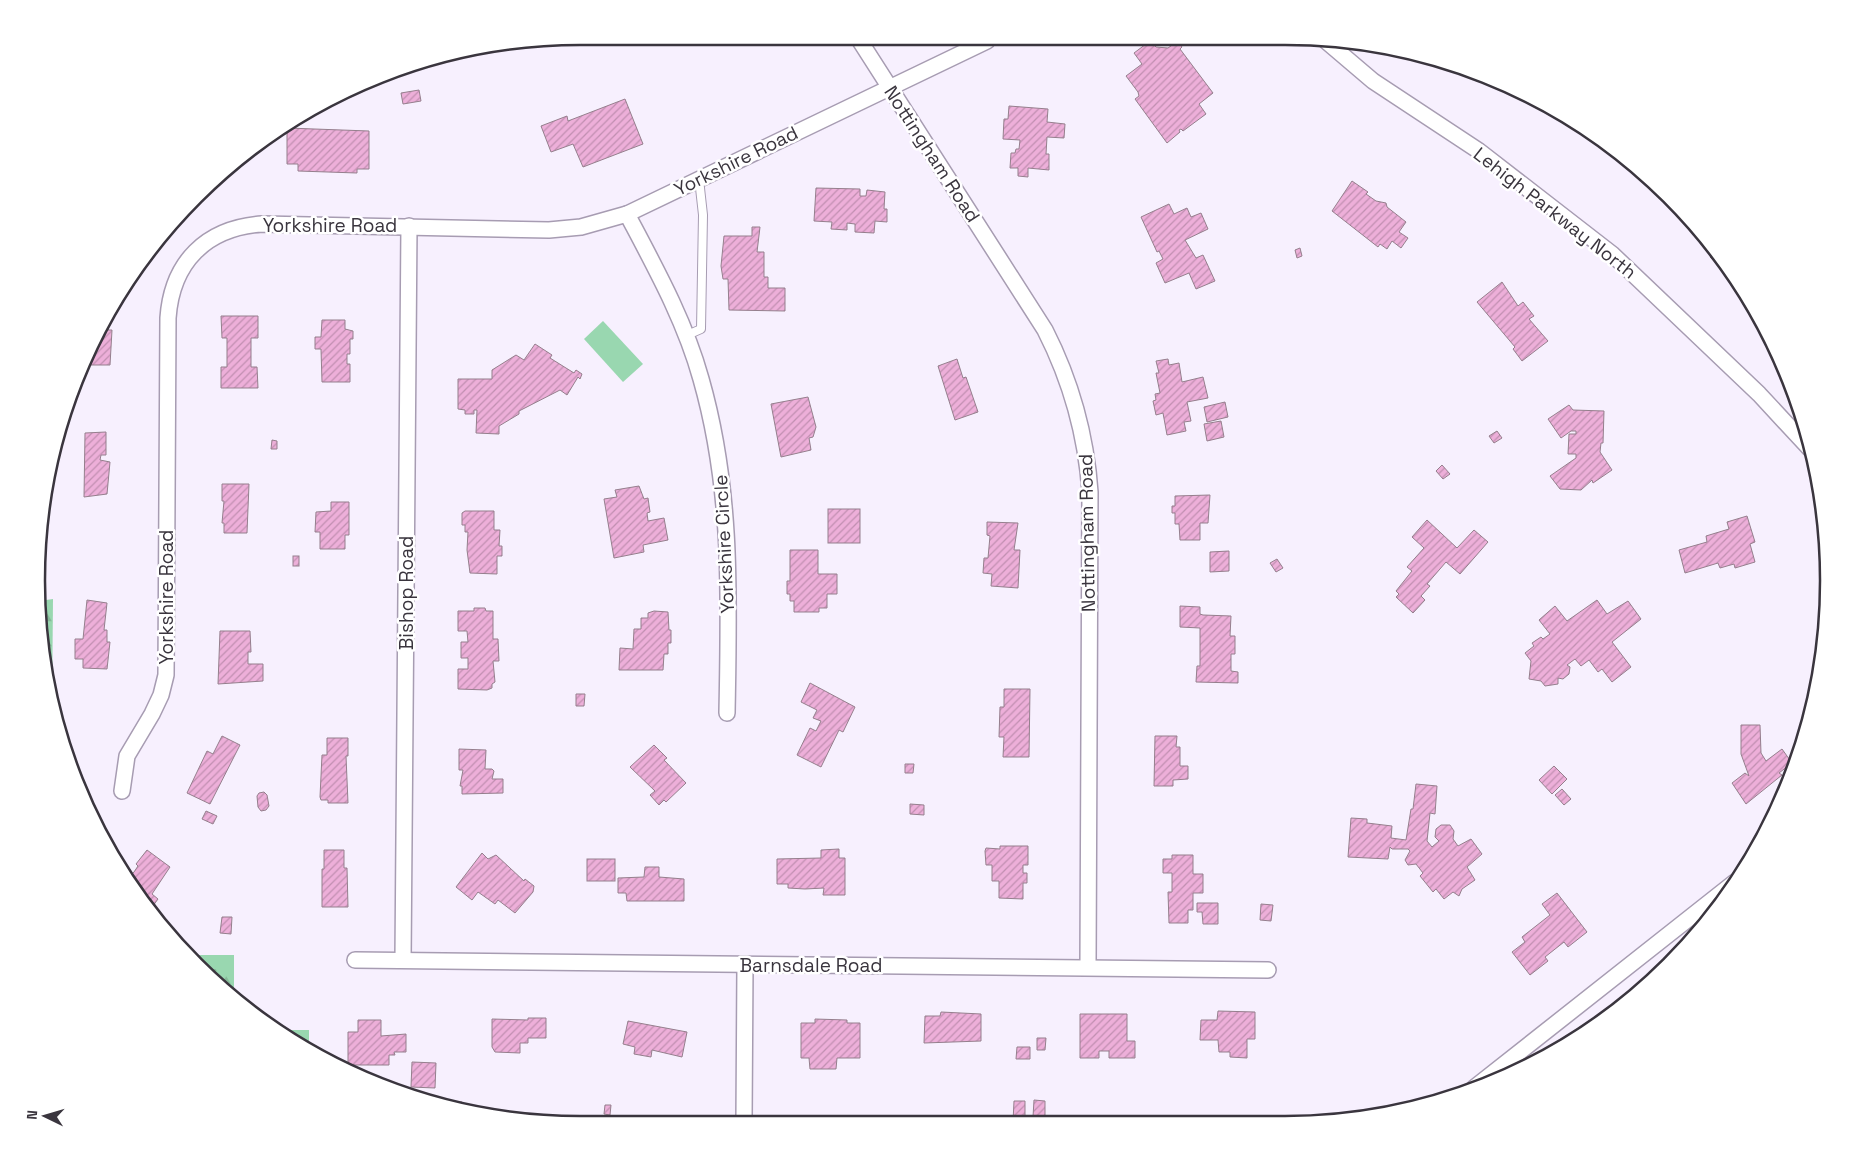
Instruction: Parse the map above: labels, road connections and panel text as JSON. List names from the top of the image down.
{
  "streets": {
    "street": [
      "Nottingham Road",
      "Yorkshire Road",
      "Lehigh Parkway North",
      "Yorkshire Circle",
      "Bishop Road",
      "Barnsdale Road"
    ]
  },
  "crossings": [
    ["Nottingham Road", "Yorkshire Road"],
    ["Nottingham Road", "Barnsdale Road"],
    ["Yorkshire Road", "Yorkshire Circle"],
    ["Yorkshire Road", "Bishop Road"],
    ["Bishop Road", "Barnsdale Road"]
  ],
  "north": "left"
}
